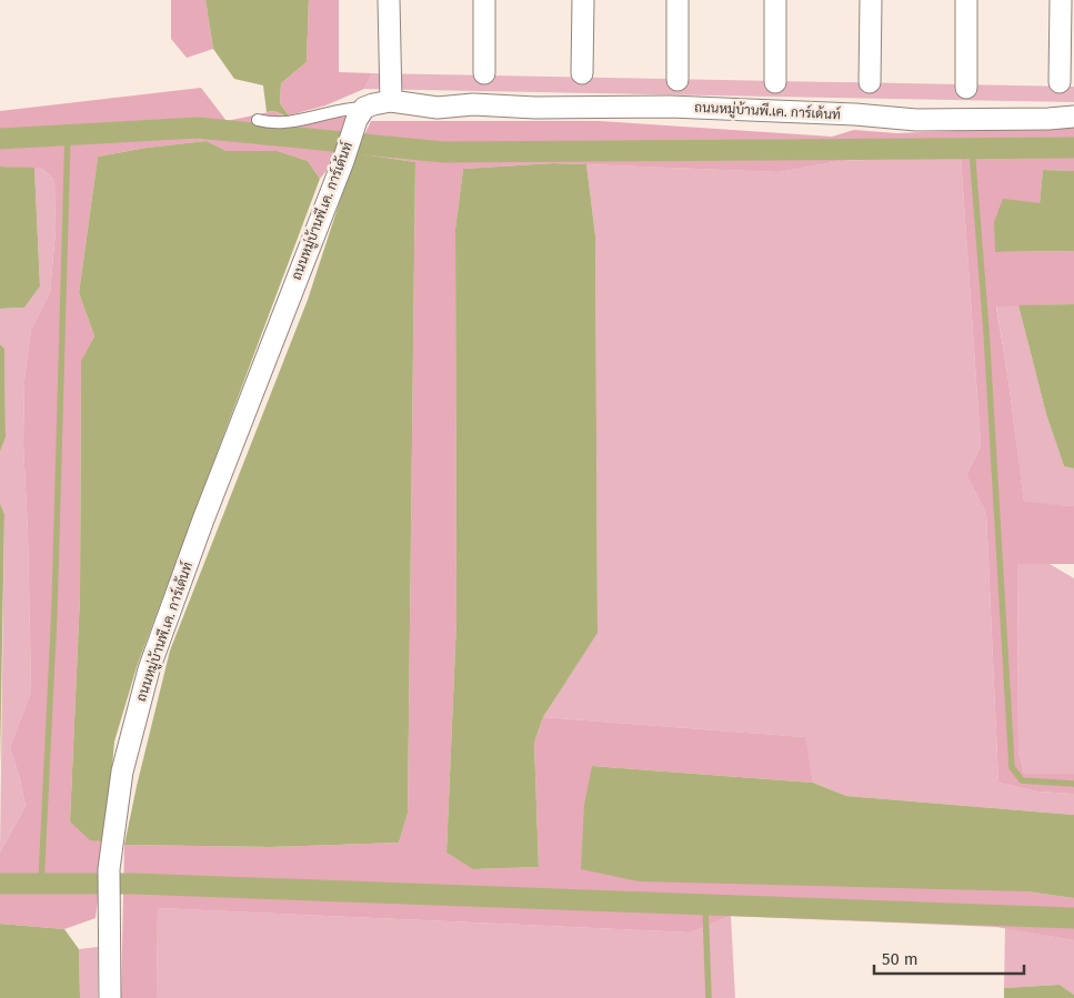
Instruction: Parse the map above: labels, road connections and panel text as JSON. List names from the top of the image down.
{
  "streets": {
    "street": ["ถนนหมู่บ้านพี.เค. การ์เด้นท์"]
  },
  "scale_bar": "50 m"
}
